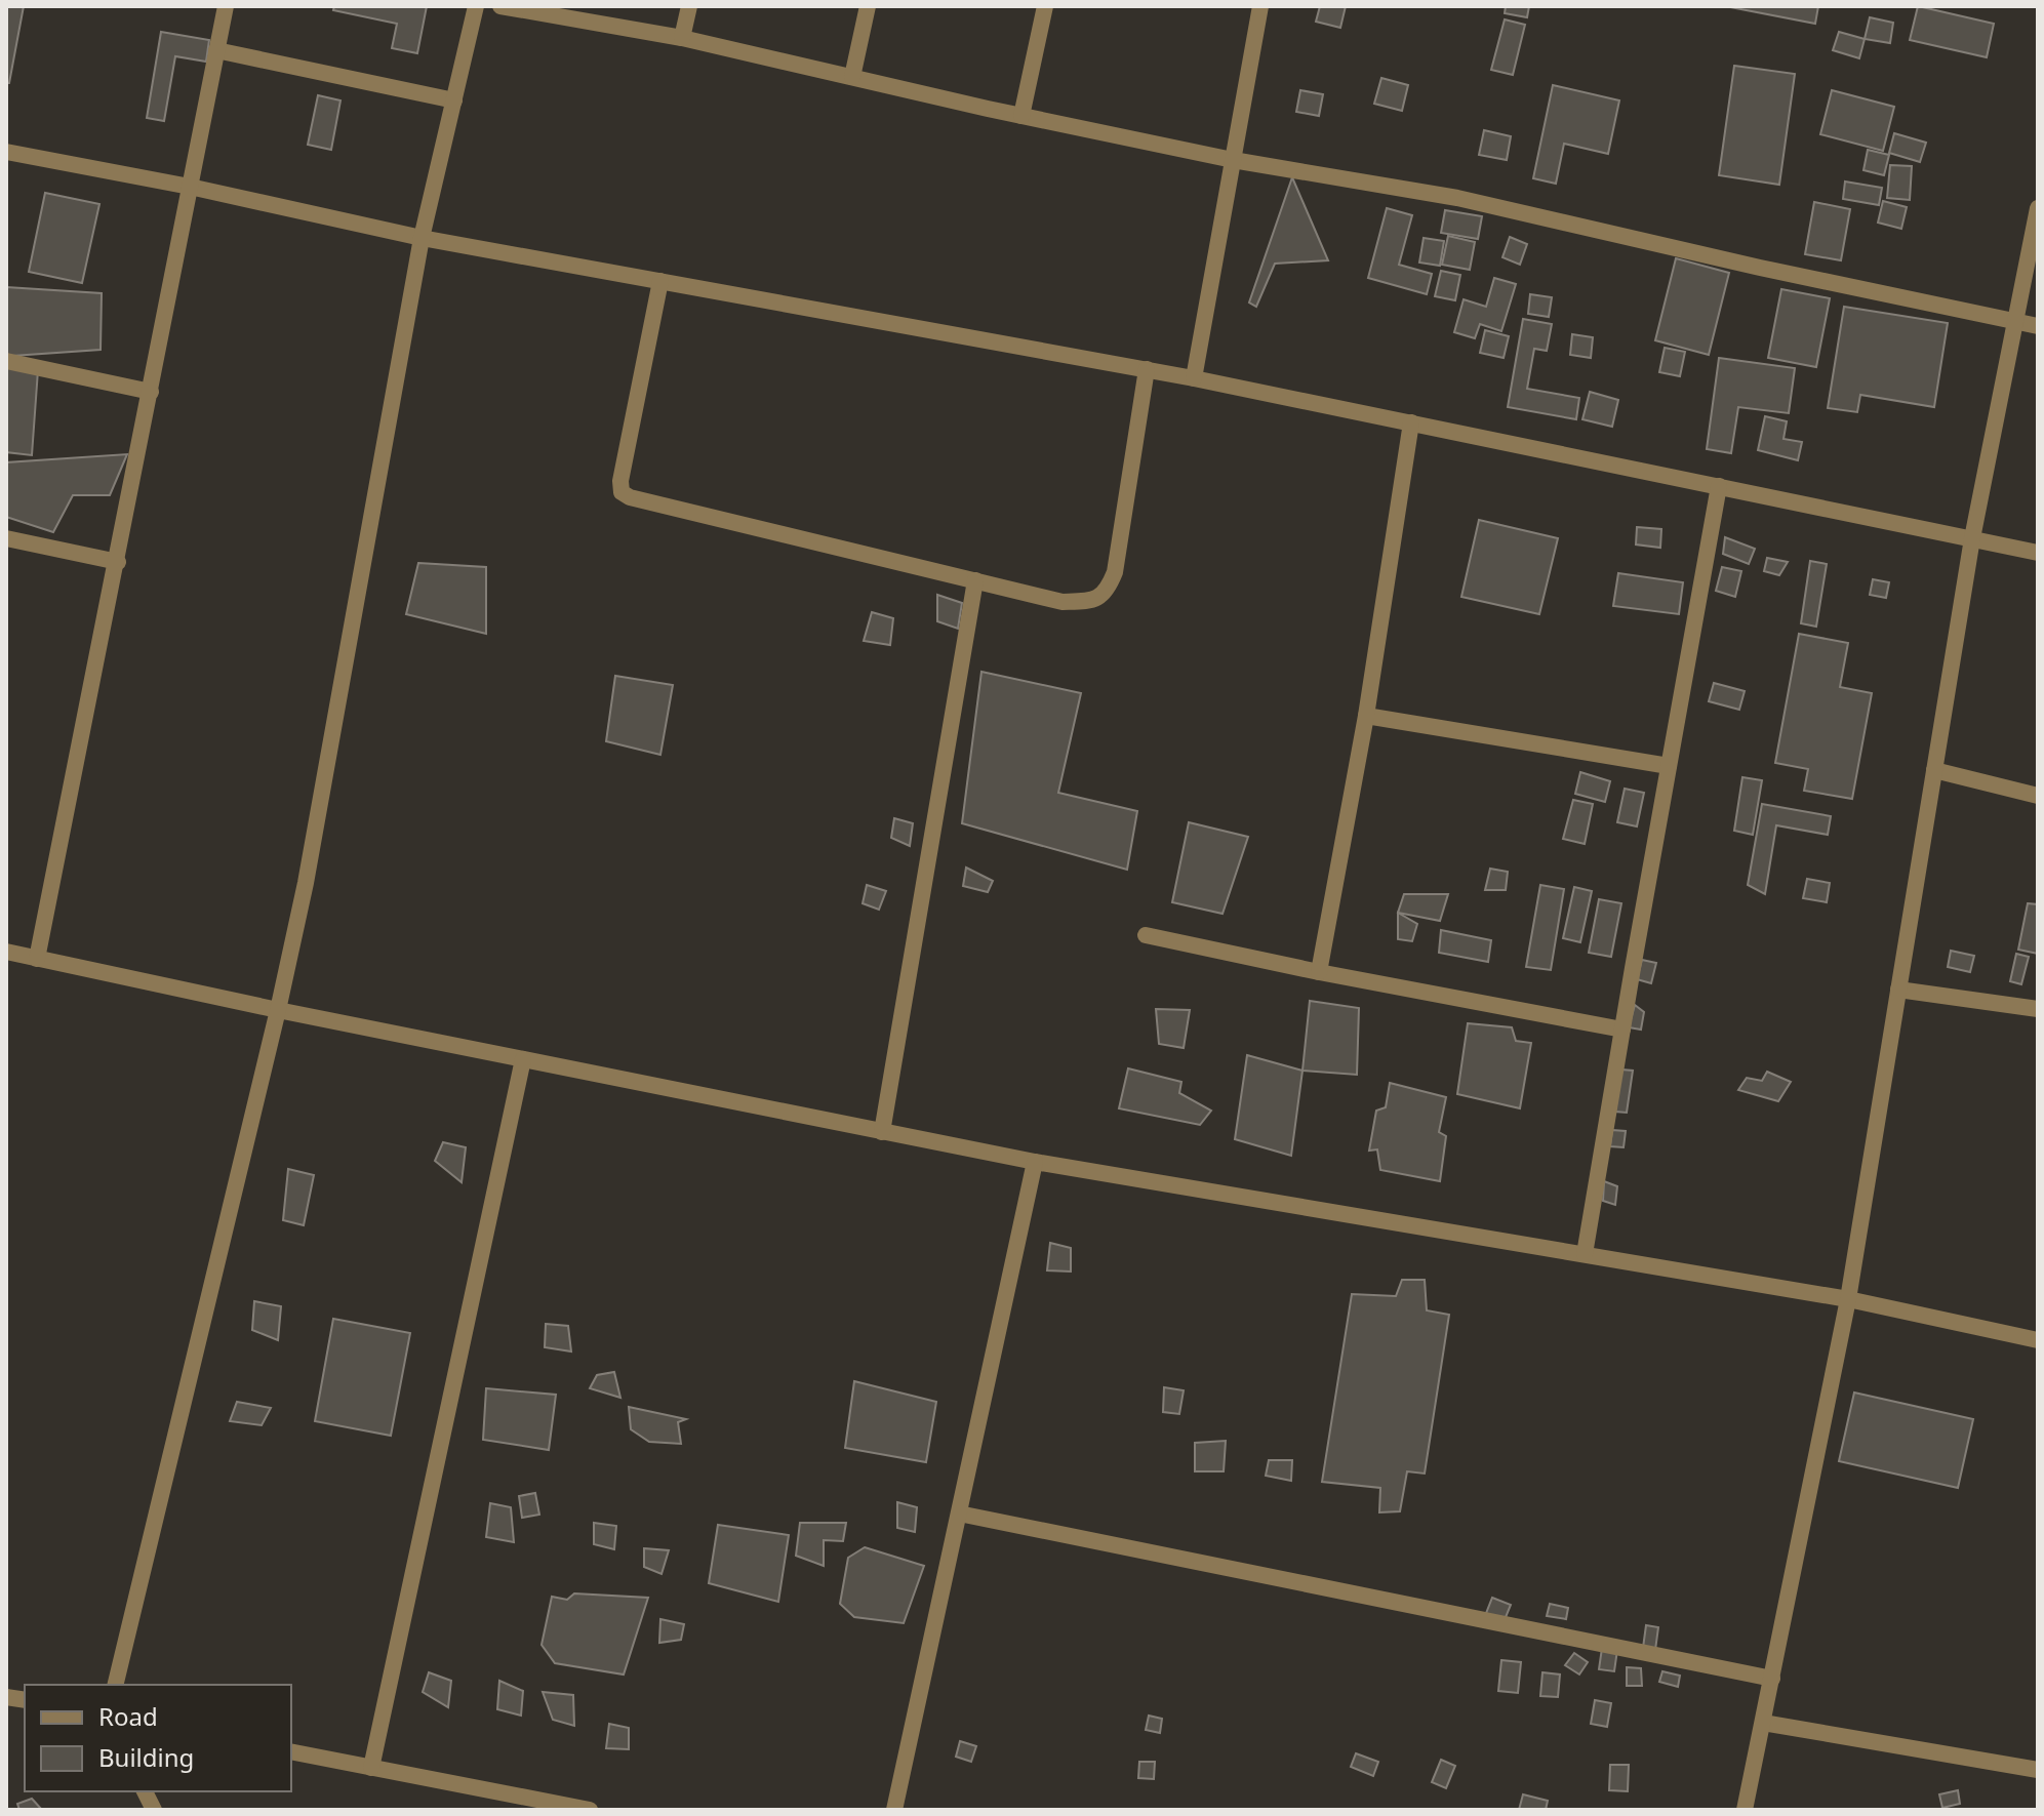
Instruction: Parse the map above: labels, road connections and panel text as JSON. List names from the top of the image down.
{
  "legend": ["Road", "Building"]
}
